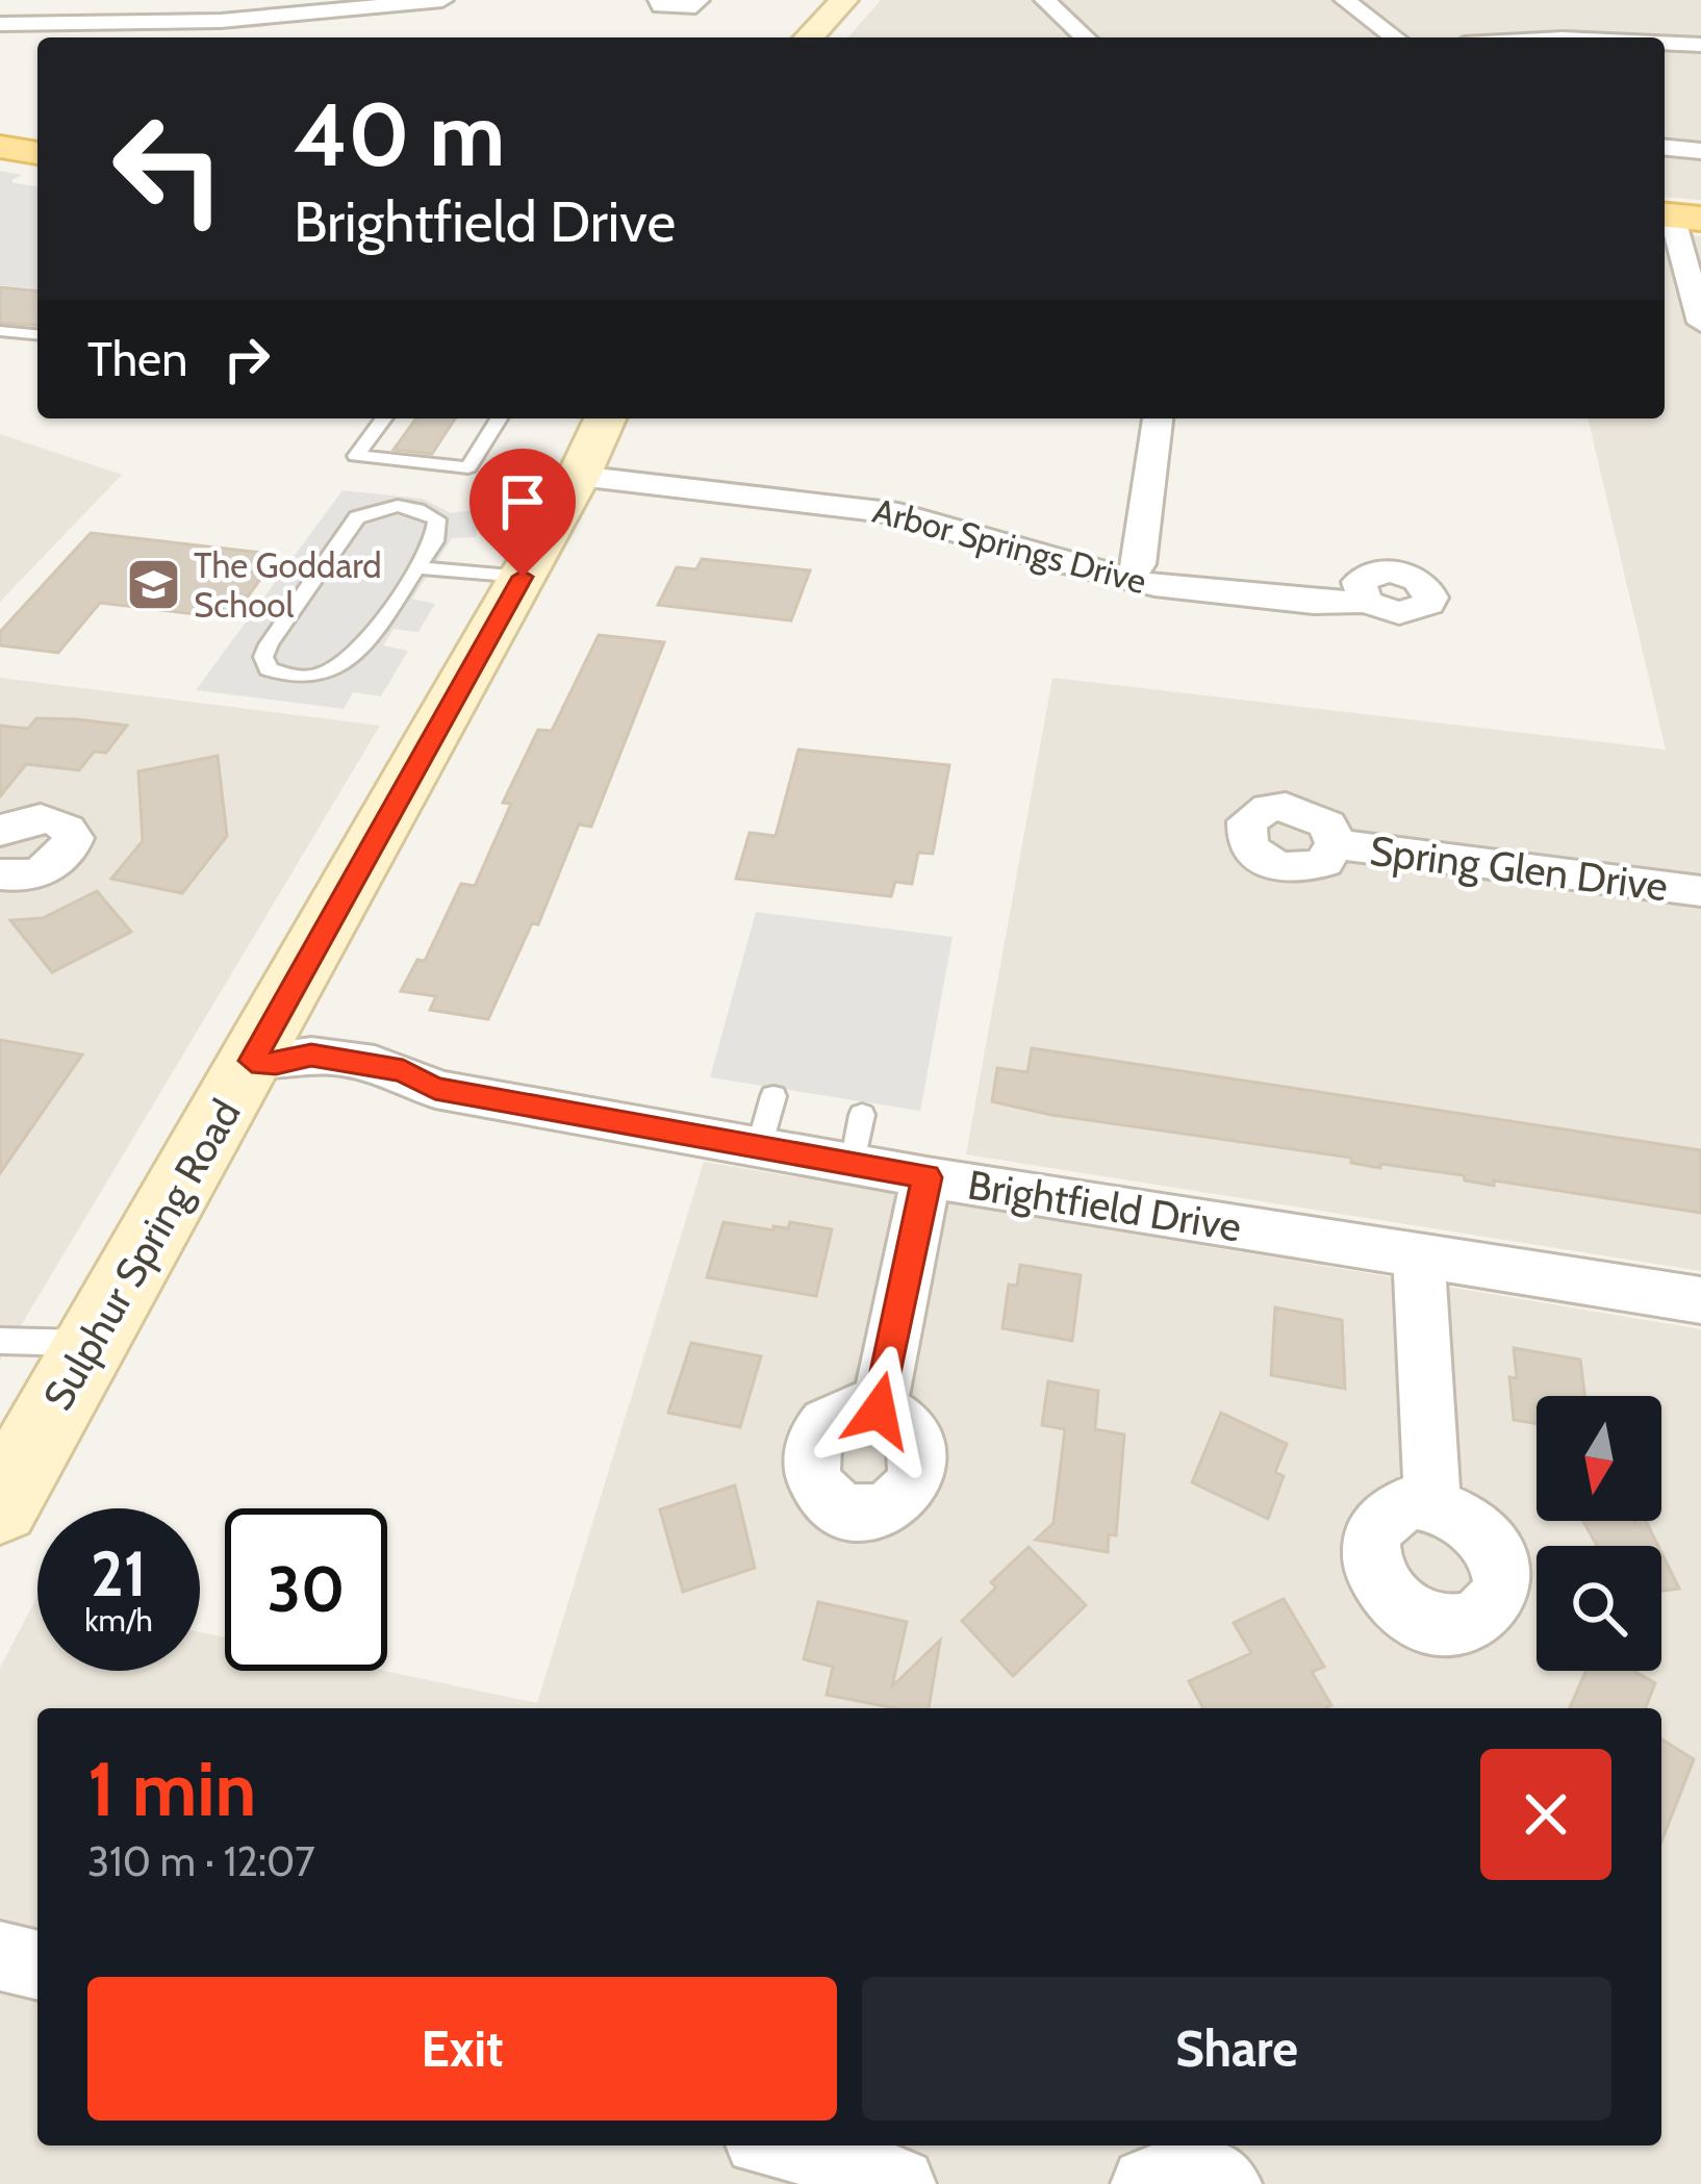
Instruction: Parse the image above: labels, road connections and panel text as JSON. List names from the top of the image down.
{
  "streets": {
    "main road": ["Sulphur Spring Road"],
    "street": ["Arbor Springs Drive", "Spring Glen Drive", "Brightfield Drive"]
  },
  "crossings": [
    ["Arbor Springs Drive", "Sulphur Spring Road"],
    ["Brightfield Drive", "Sulphur Spring Road"]
  ],
  "places": {
    "school or university": ["The Goddard School"]
  },
  "north": "bottom",
  "page": {
    "turn": ["40 m", "Brightfield Drive"],
    "then": "Then",
    "speed": "21 km/h",
    "limit": "30",
    "heading": ["1 min", "310 m · 12:07"],
    "buttons": ["Exit", "Share"]
  }
}
